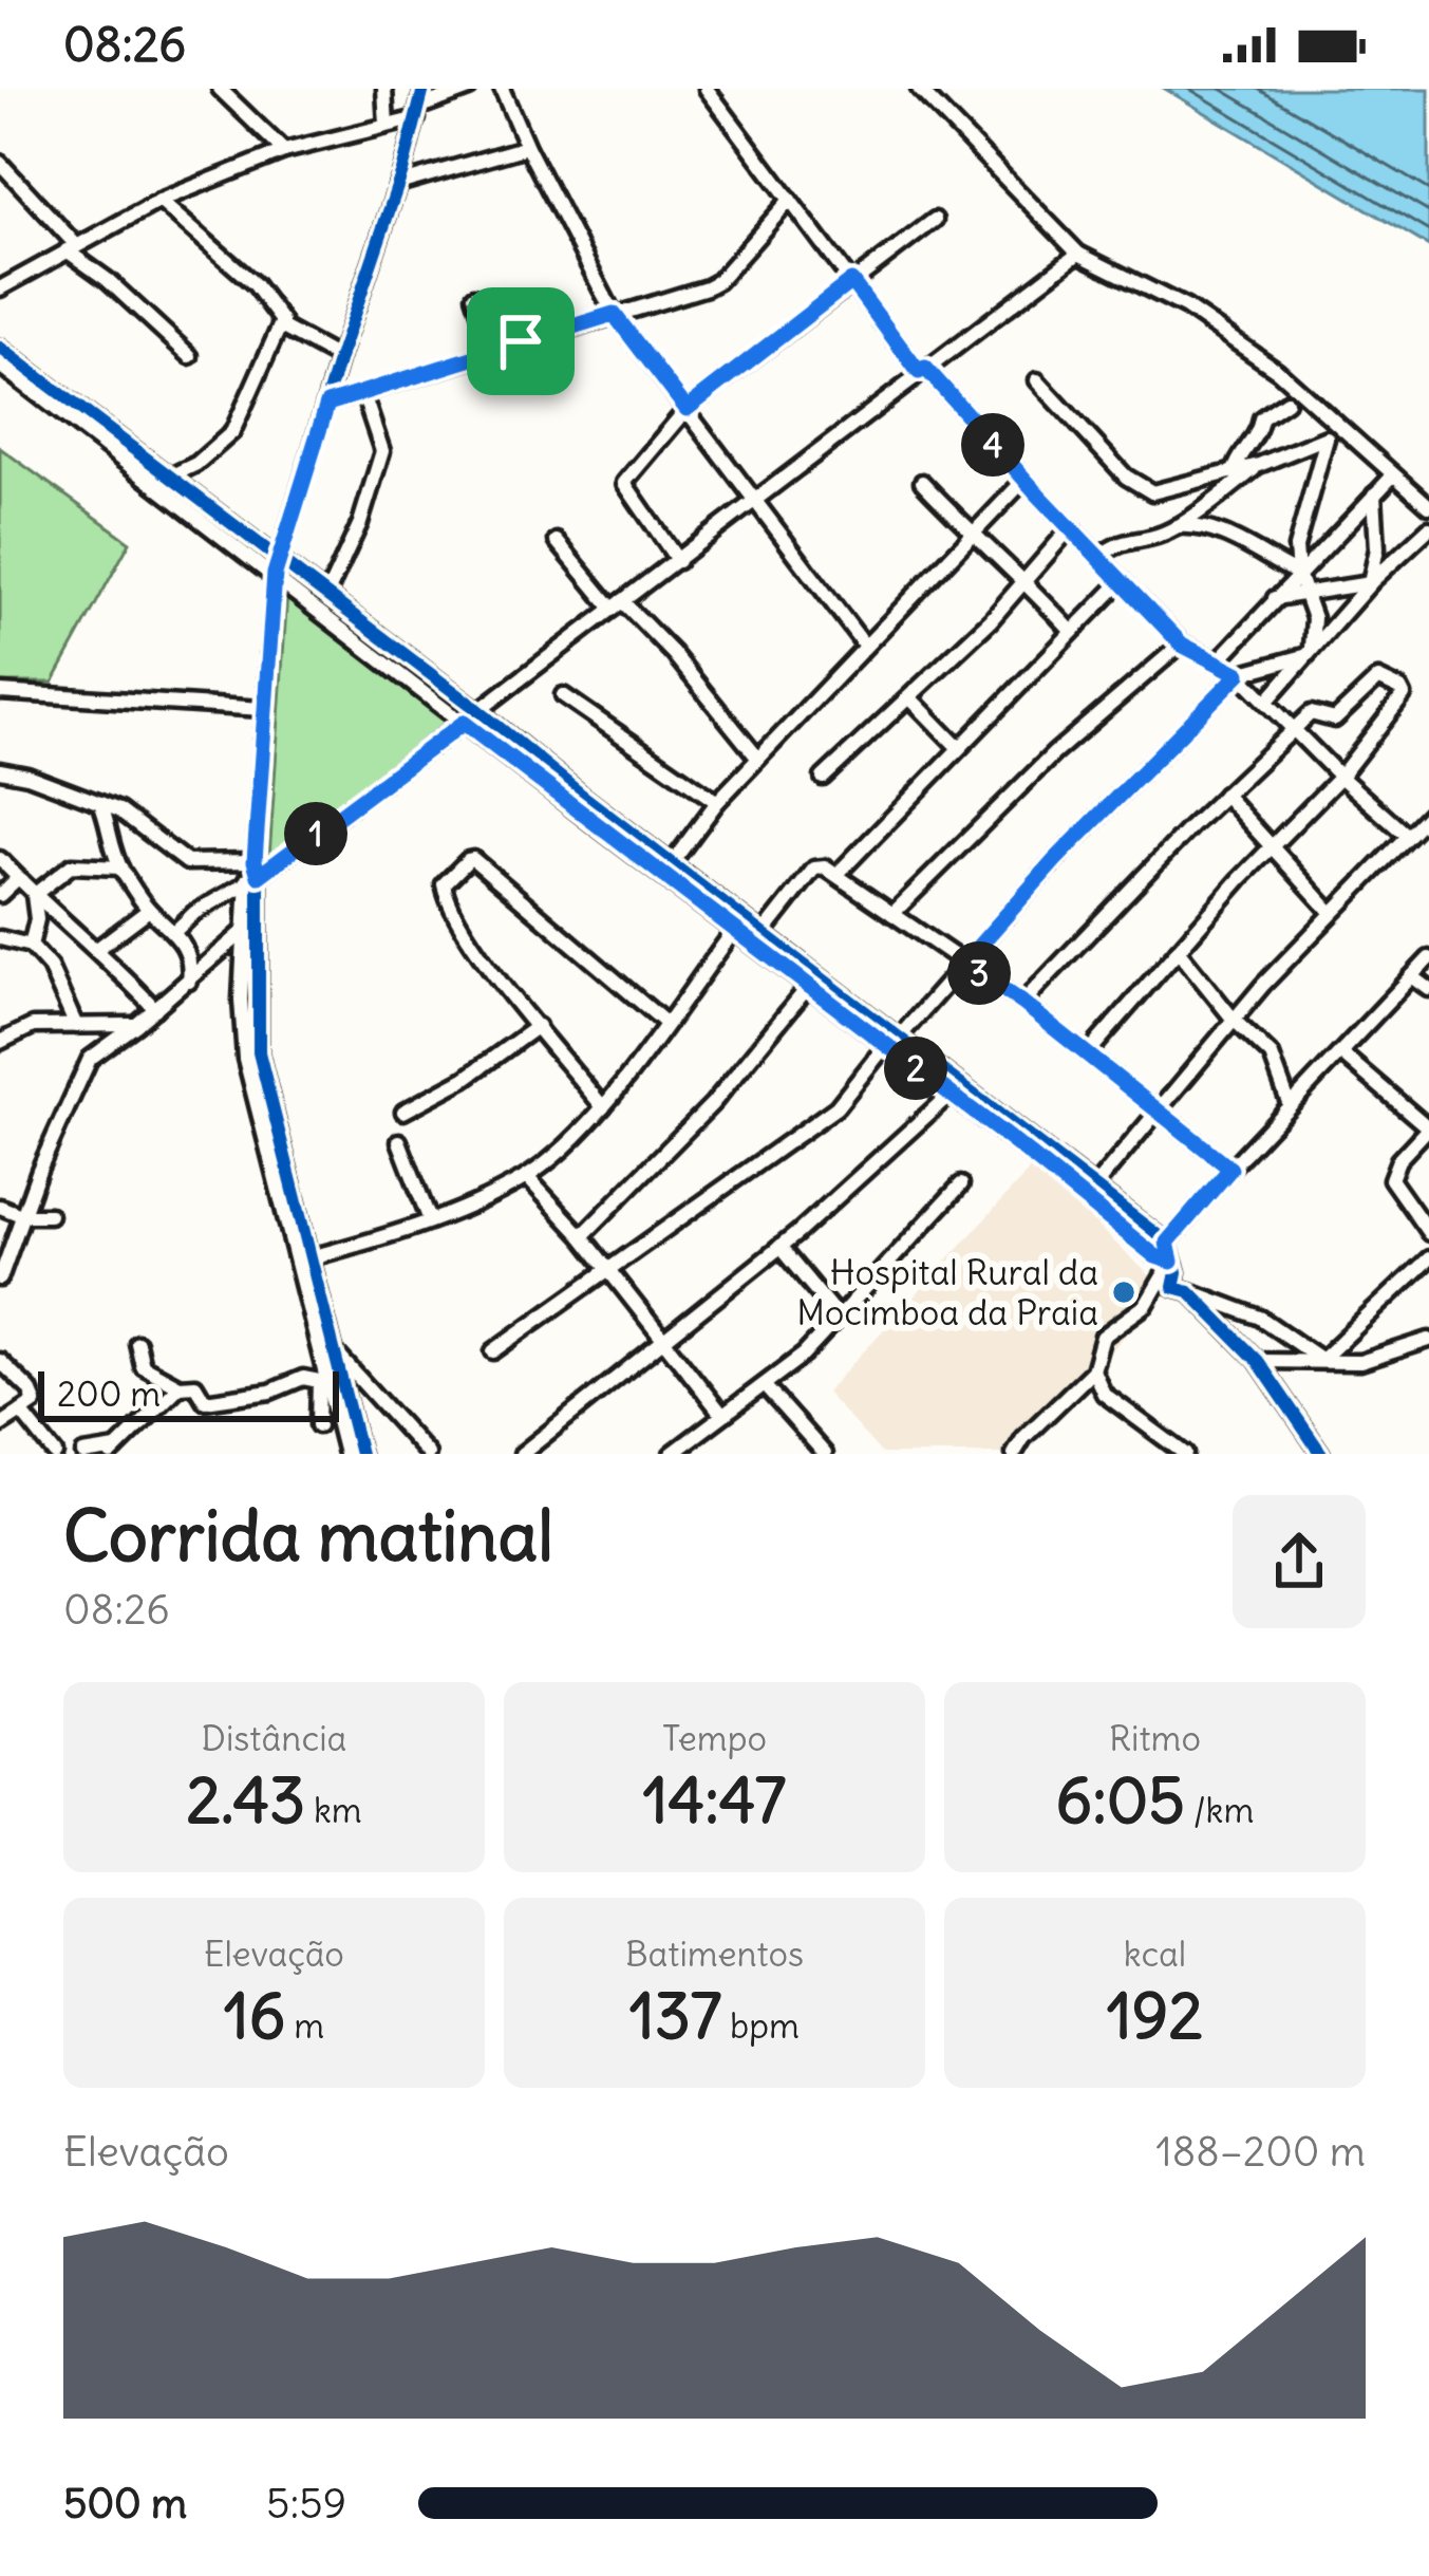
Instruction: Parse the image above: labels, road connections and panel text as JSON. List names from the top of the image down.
{
  "places": ["Hospital Rural da Mocimboa da Praia"],
  "scale_bar": "200 m",
  "page": {
    "status": "08:26",
    "pins": [
      "4",
      "1",
      "3",
      "2"
    ],
    "scale": "200 m",
    "heading": ["Corrida matinal", "08:26"],
    "stats": [
      ["Distância", "2.43 km"],
      ["Tempo", "14:47"],
      ["Ritmo", "6:05 /km"],
      ["Elevação", "16 m"],
      ["Batimentos", "137 bpm"],
      ["kcal", "192"]
    ],
    "chart": ["Elevação", "188–200 m"],
    "list": [
      {
        "name": "500 m",
        "note": "5:59"
      }
    ]
  }
}
